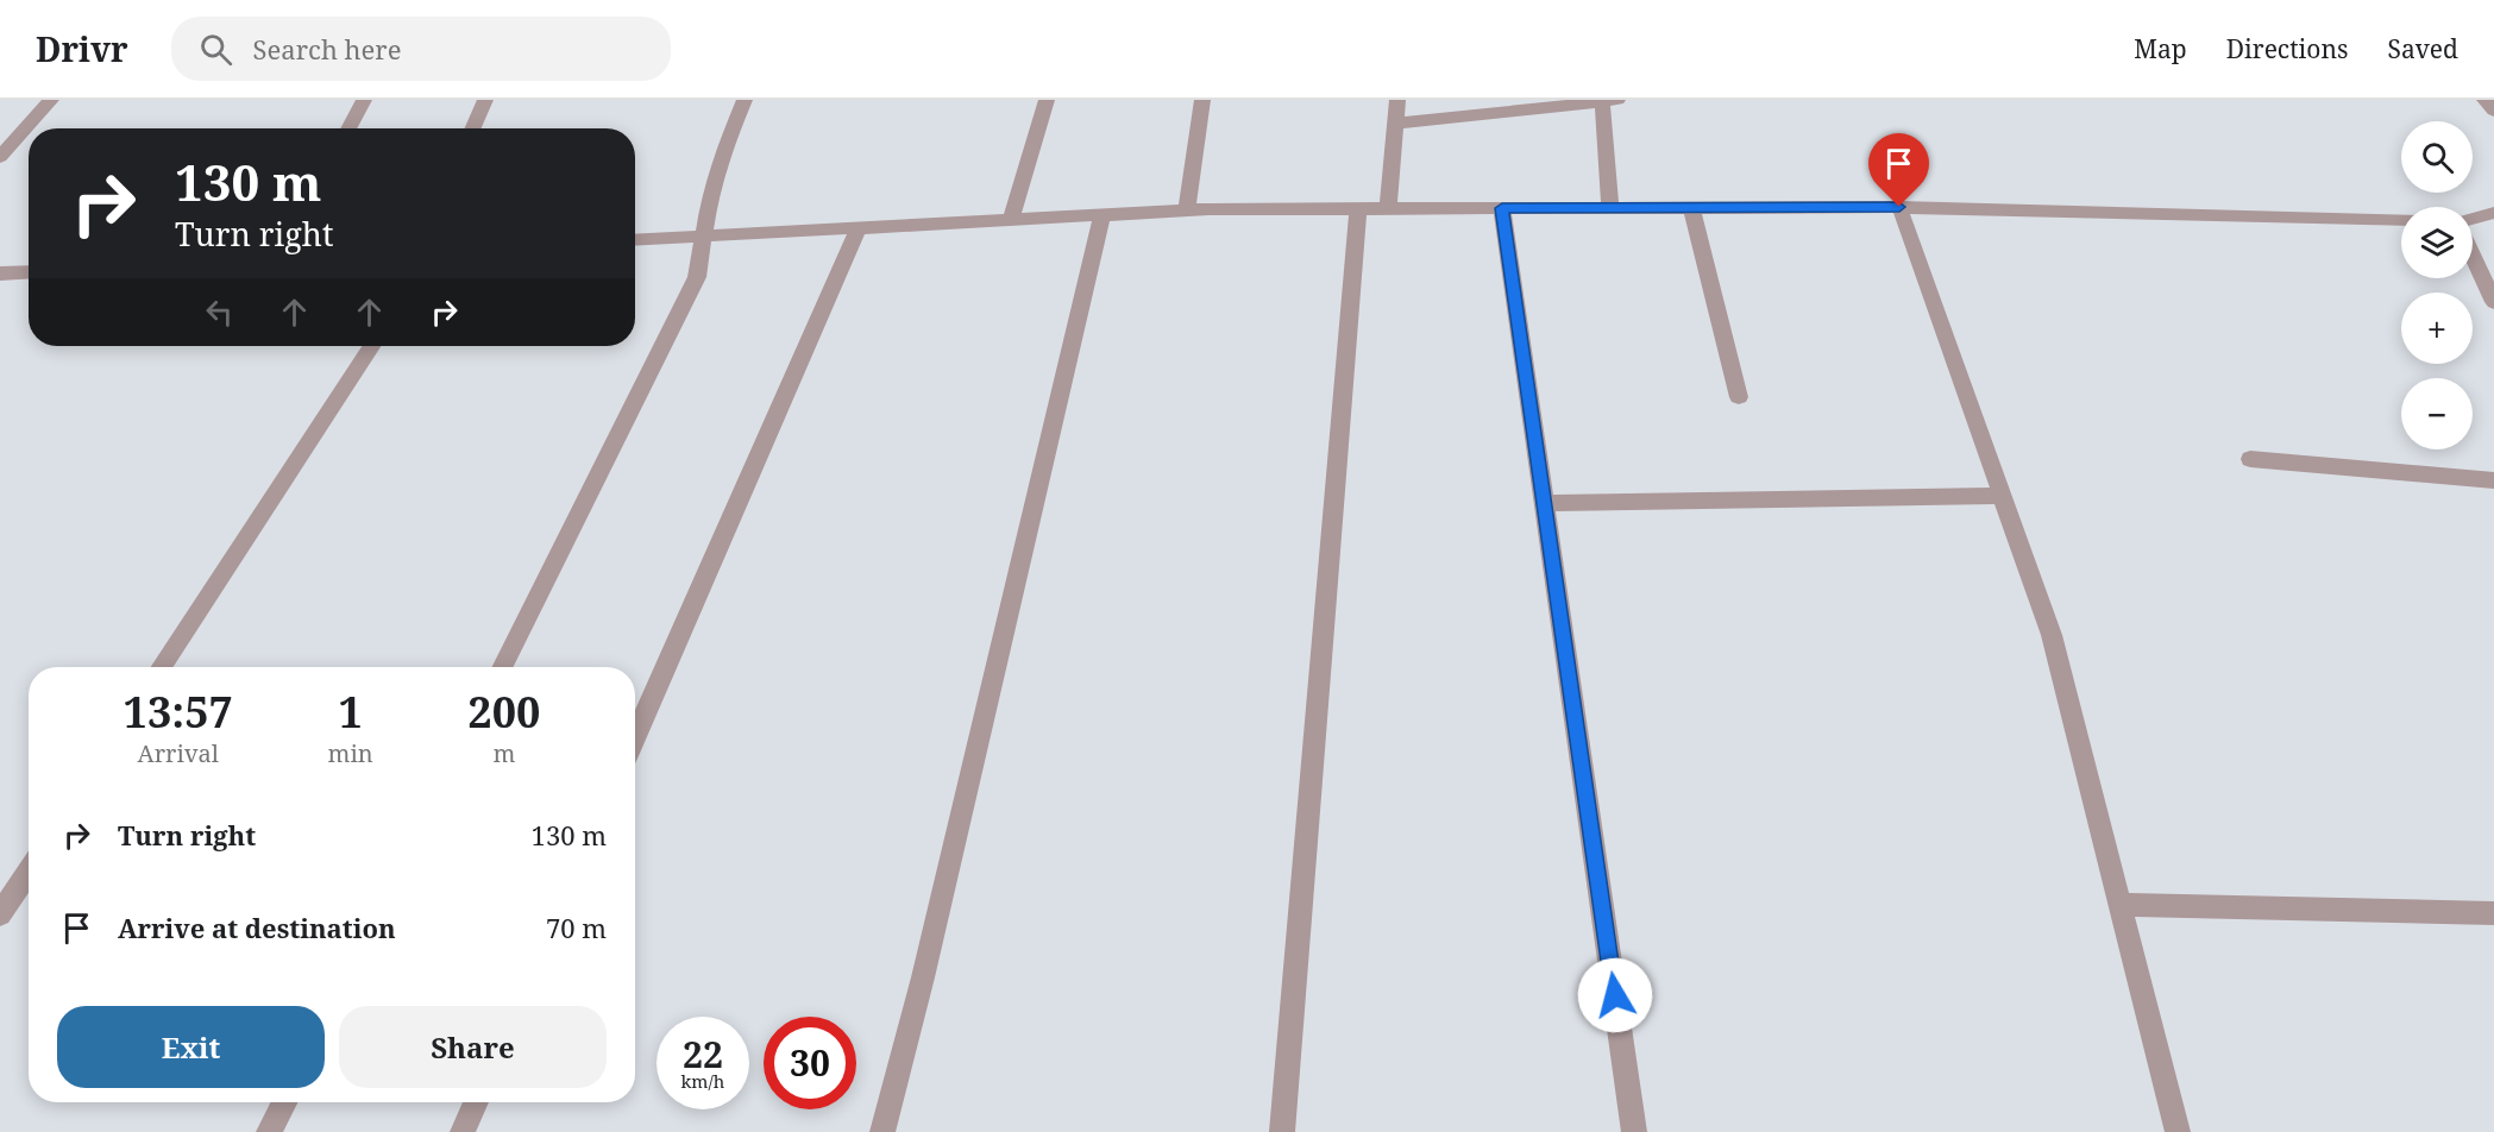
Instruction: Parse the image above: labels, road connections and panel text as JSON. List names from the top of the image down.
{
  "page": {
    "header": "Drivr",
    "search": "Search here",
    "nav": ["Map", "Directions", "Saved"],
    "map_buttons": ["+", "−"],
    "turn": ["130 m", "Turn right"],
    "eta": [
      "13:57",
      "Arrival",
      "1",
      "min",
      "200",
      "m"
    ],
    "list": [
      {
        "name": "Turn right",
        "value": "130 m"
      },
      {
        "name": "Arrive at destination",
        "value": "70 m"
      }
    ],
    "buttons": ["Exit", "Share"],
    "speed": "22 km/h",
    "limit": "30"
  }
}
